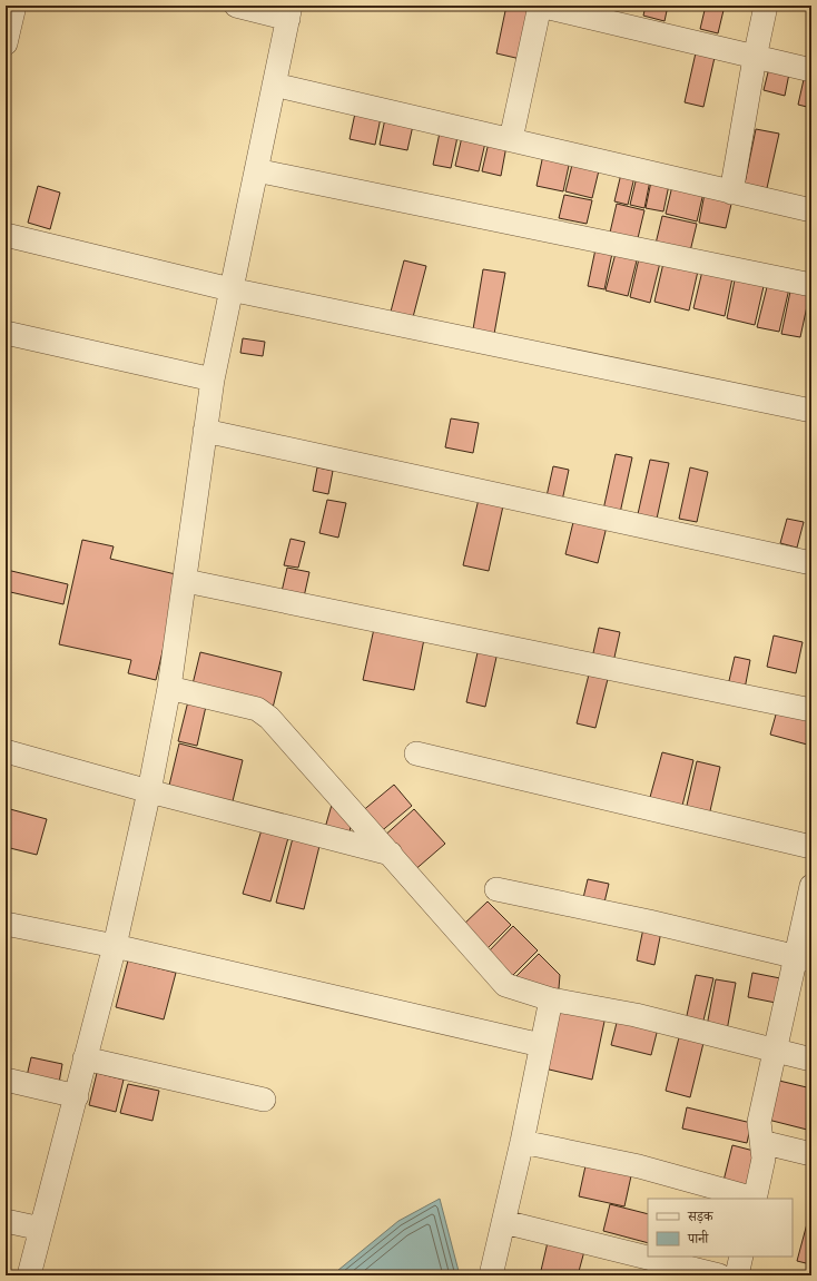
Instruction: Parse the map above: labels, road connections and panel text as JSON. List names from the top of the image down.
{
  "legend": ["सड़क", "पानी"]
}
